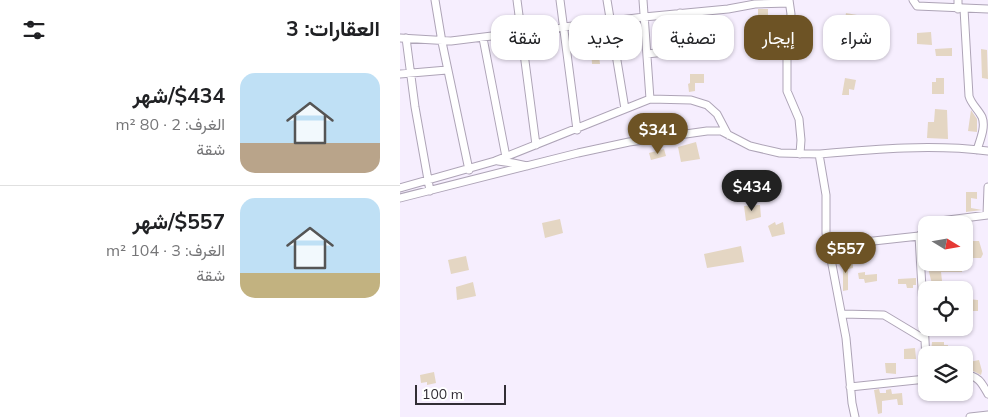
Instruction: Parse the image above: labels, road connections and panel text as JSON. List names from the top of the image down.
{
  "scale_bar": "100 m",
  "north": "right",
  "page": {
    "heading": "العقارات: 3",
    "chip": [
      "شراء",
      "إيجار",
      "تصفية",
      "جديد",
      "شقة"
    ],
    "list": [
      {
        "name": "$434/شهر",
        "note": "الغرف: 2 · 80 m² · شقة"
      },
      {
        "name": "$557/شهر",
        "note": "الغرف: 3 · 104 m² · شقة"
      }
    ],
    "price": ["$341", "$434", "$557"],
    "scale": "100 m"
  }
}
